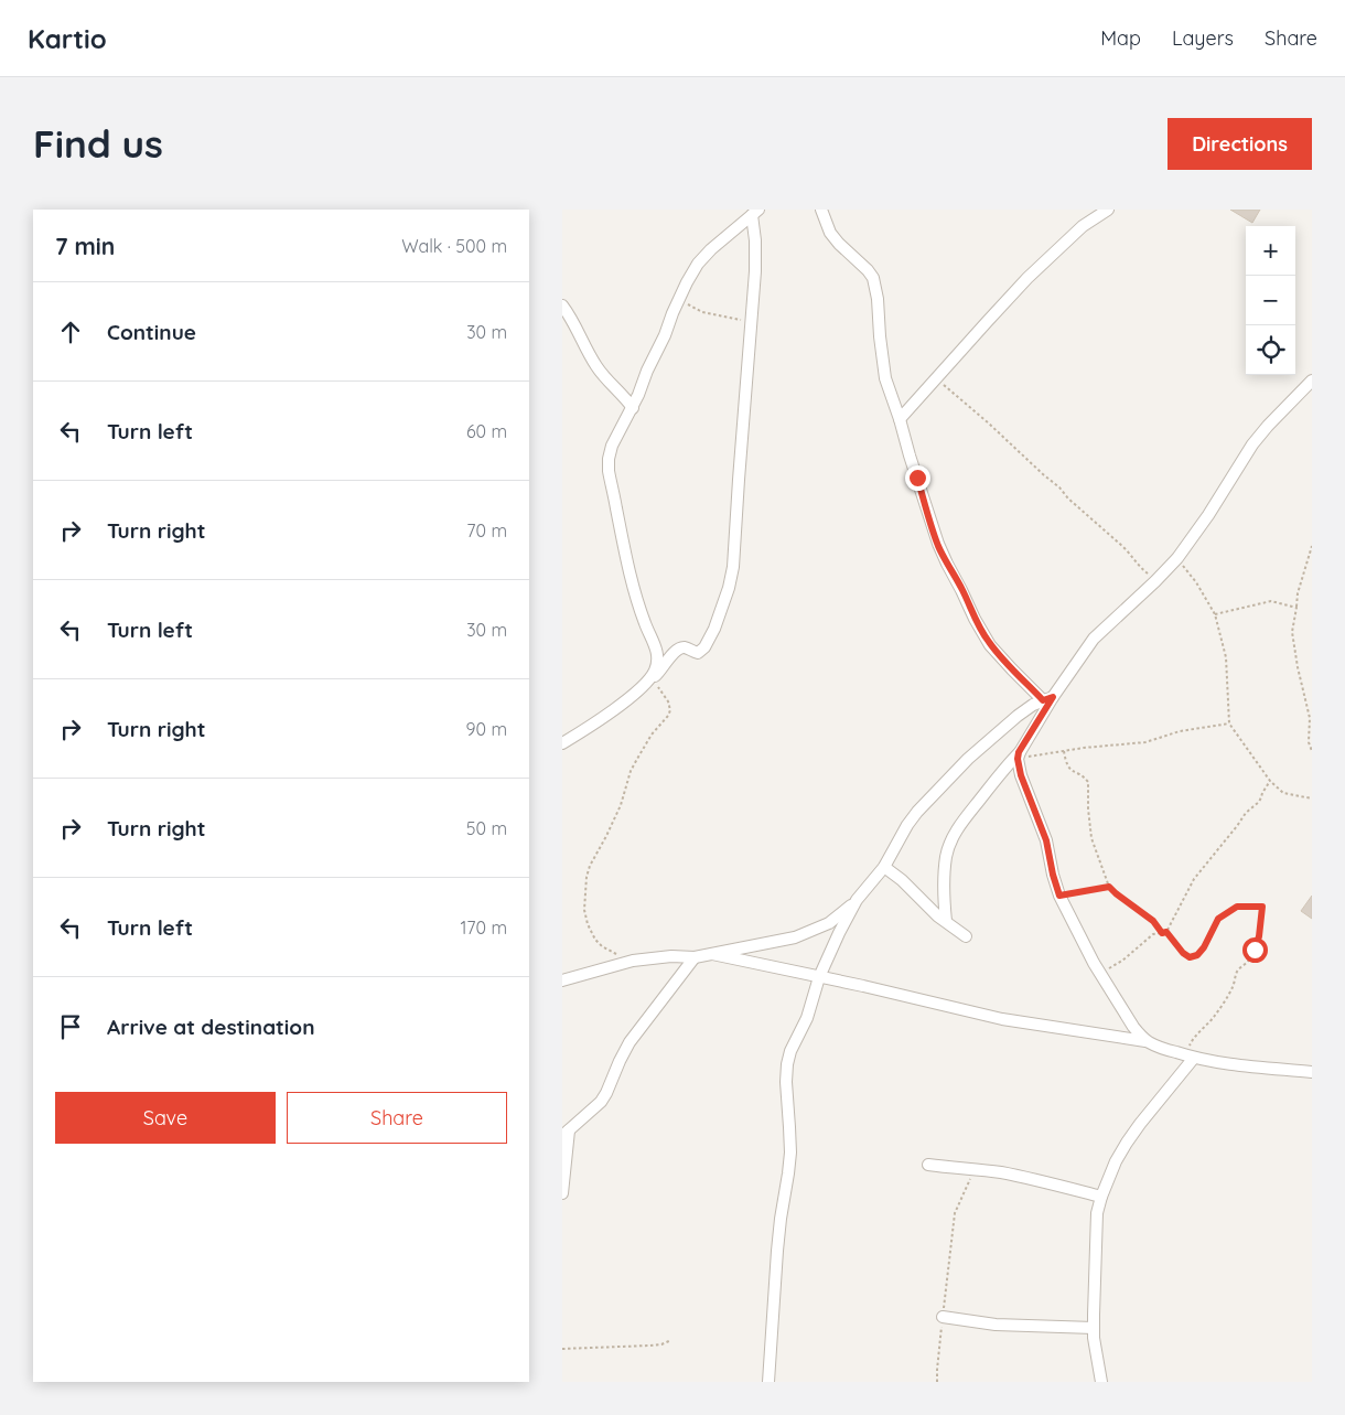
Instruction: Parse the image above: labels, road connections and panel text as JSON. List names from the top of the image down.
{
  "page": {
    "header": "Kartio",
    "nav": ["Map", "Layers", "Share"],
    "buttons": [
      "Directions",
      ["Save", "Share"]
    ],
    "title": "Find us",
    "heading": ["7 min", "Walk · 500 m"],
    "map_buttons": ["+", "−"],
    "list": [
      ["Continue", "30 m"],
      ["Turn left", "60 m"],
      ["Turn right", "70 m"],
      ["Turn left", "30 m"],
      ["Turn right", "90 m"],
      ["Turn right", "50 m"],
      ["Turn left", "170 m"],
      "Arrive at destination"
    ]
  }
}
